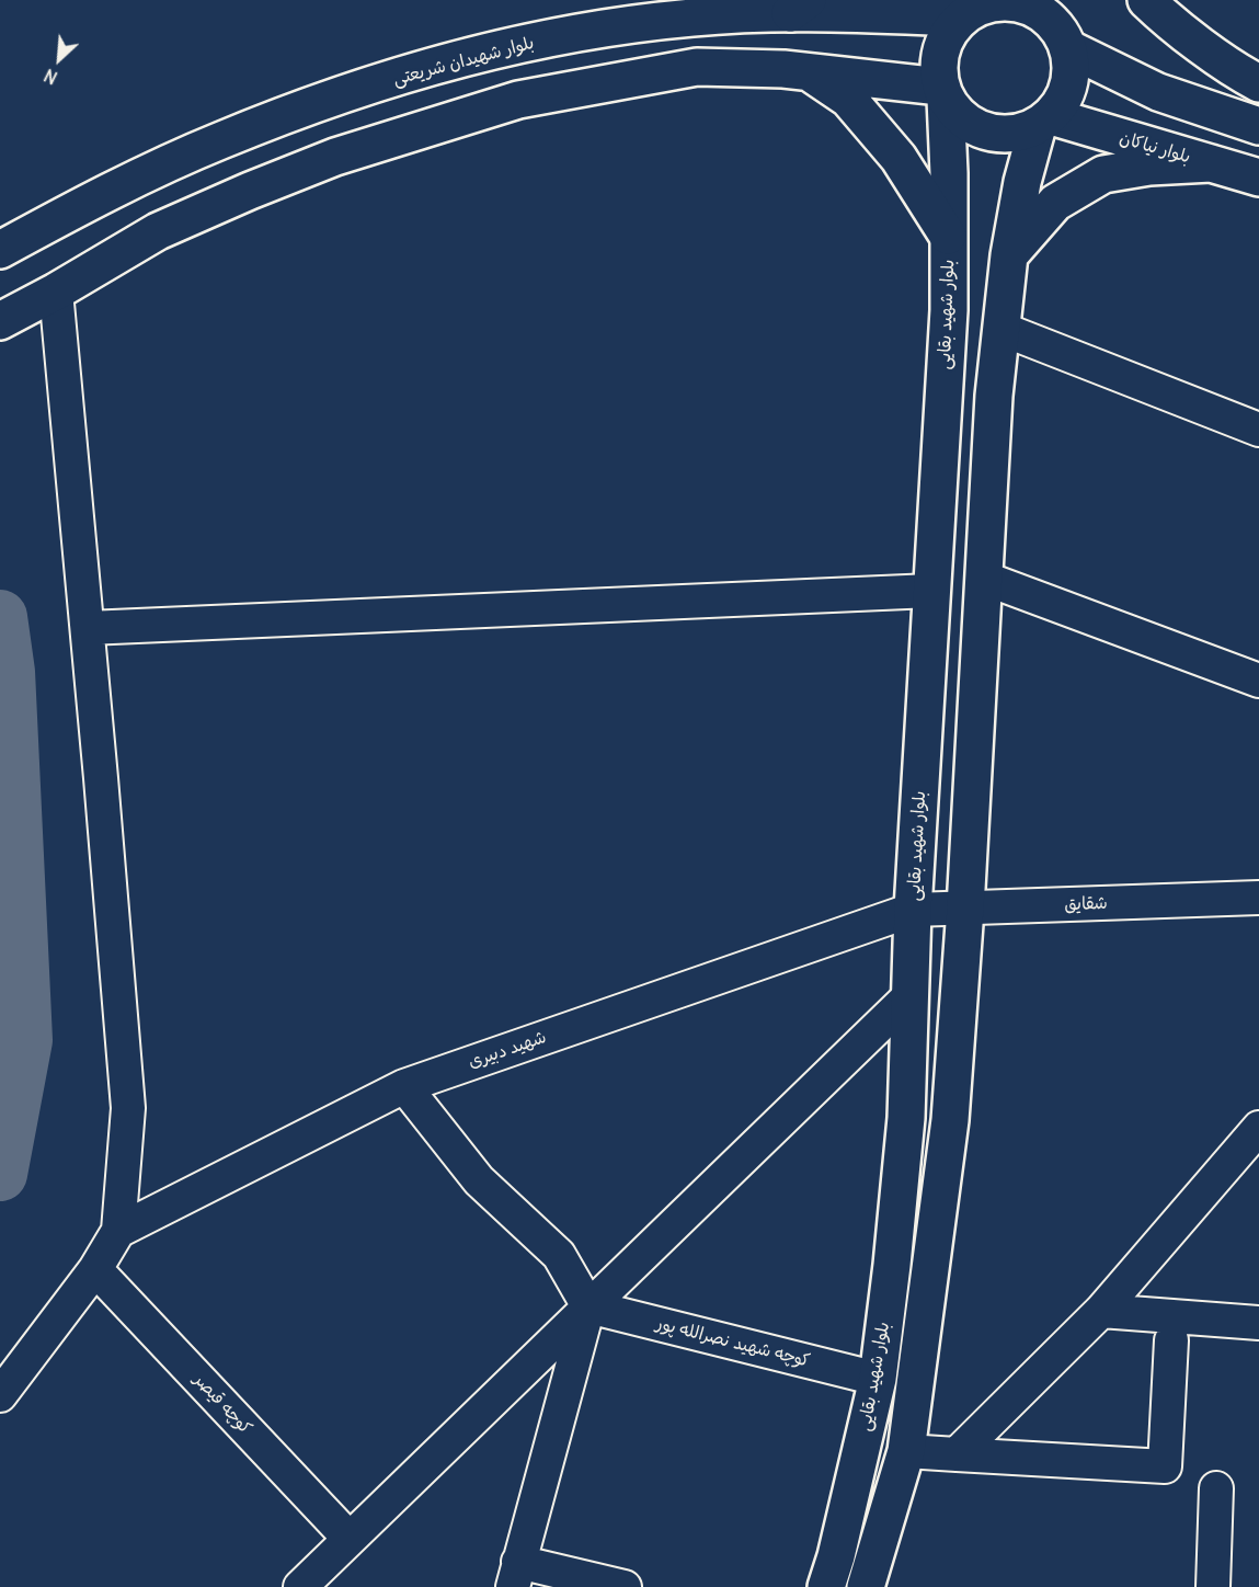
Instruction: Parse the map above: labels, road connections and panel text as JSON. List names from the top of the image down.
{
  "streets": {
    "main road": ["بلوار شهیدان شریعتی", "بلوار نیاکان", "بلوار شهید بقایی"],
    "street": [
      "شقایق",
      "شهید دبیری",
      "کوچه شهید نصرالله پور",
      "کوچه قیصر"
    ]
  },
  "crossings": [
    ["بلوار شهیدان شریعتی", "بلوار نیاکان"],
    ["بلوار شهیدان شریعتی", "بلوار شهید بقایی"],
    ["بلوار نیاکان", "بلوار شهید بقایی"],
    ["بلوار شهید بقایی", "شقایق"],
    ["بلوار شهید بقایی", "شهید دبیری"],
    ["بلوار شهید بقایی", "کوچه شهید نصرالله پور"],
    ["شقایق", "شهید دبیری"]
  ],
  "north": "bottom left"
}
